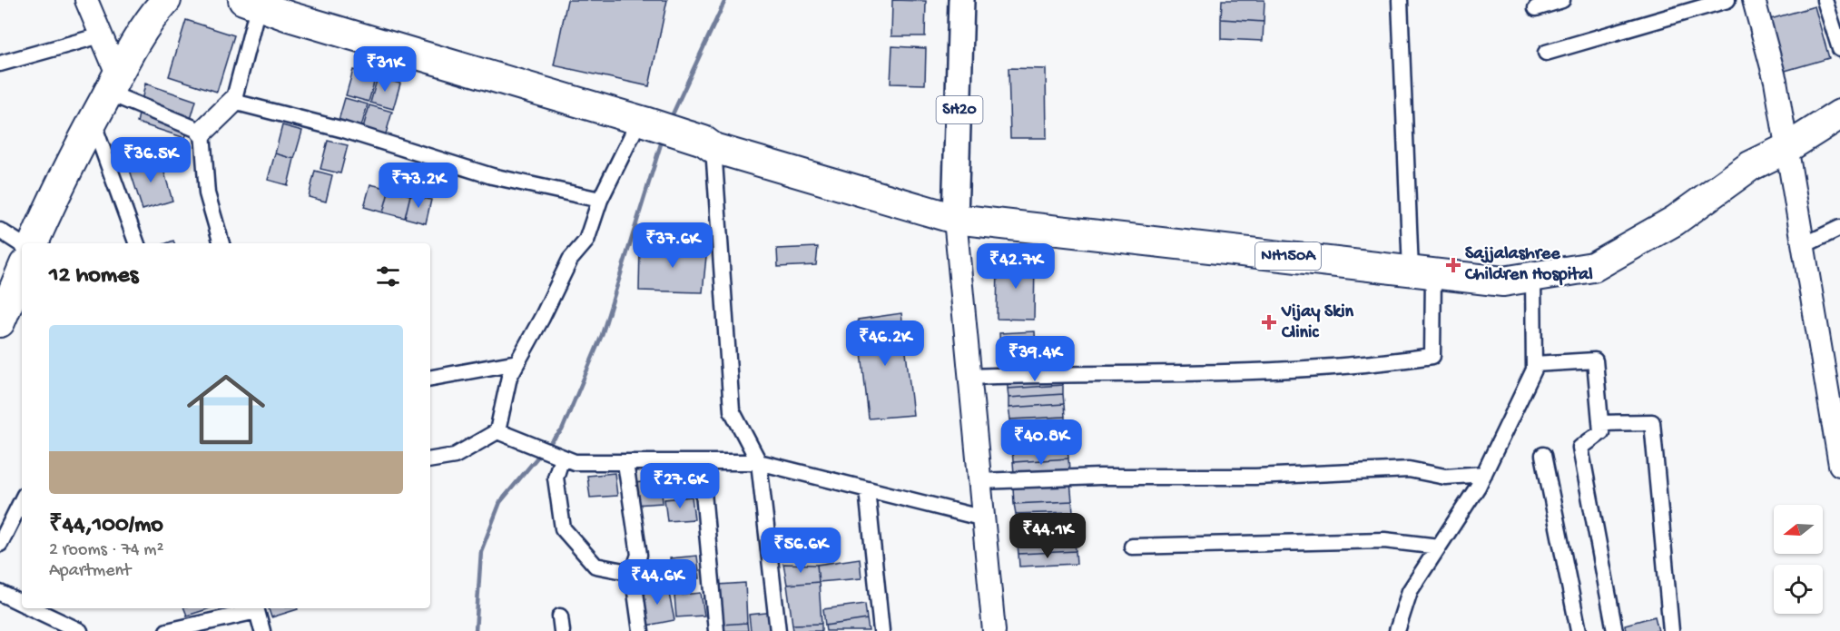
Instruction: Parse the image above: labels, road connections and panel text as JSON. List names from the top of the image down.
{
  "streets": {
    "highway": ["NH150A"],
    "main road": ["SH20"]
  },
  "crossings": [
    ["SH20", "NH150A"]
  ],
  "places": {
    "health": ["Sajjalashree Children Hospital", "Vijay Skin Clinic"]
  },
  "north": "left",
  "page": {
    "price": [
      "₹31K",
      "₹36.5K",
      "₹73.2K",
      "₹37.6K",
      "₹42.7K",
      "₹46.2K",
      "₹39.4K",
      "₹40.8K",
      "₹27.6K",
      "₹44.1K",
      "₹56.6K",
      "₹44.6K"
    ],
    "heading": "12 homes",
    "list": [
      {
        "name": "₹44,100/mo",
        "note": "2 rooms · 74 m² · Apartment"
      }
    ]
  }
}
